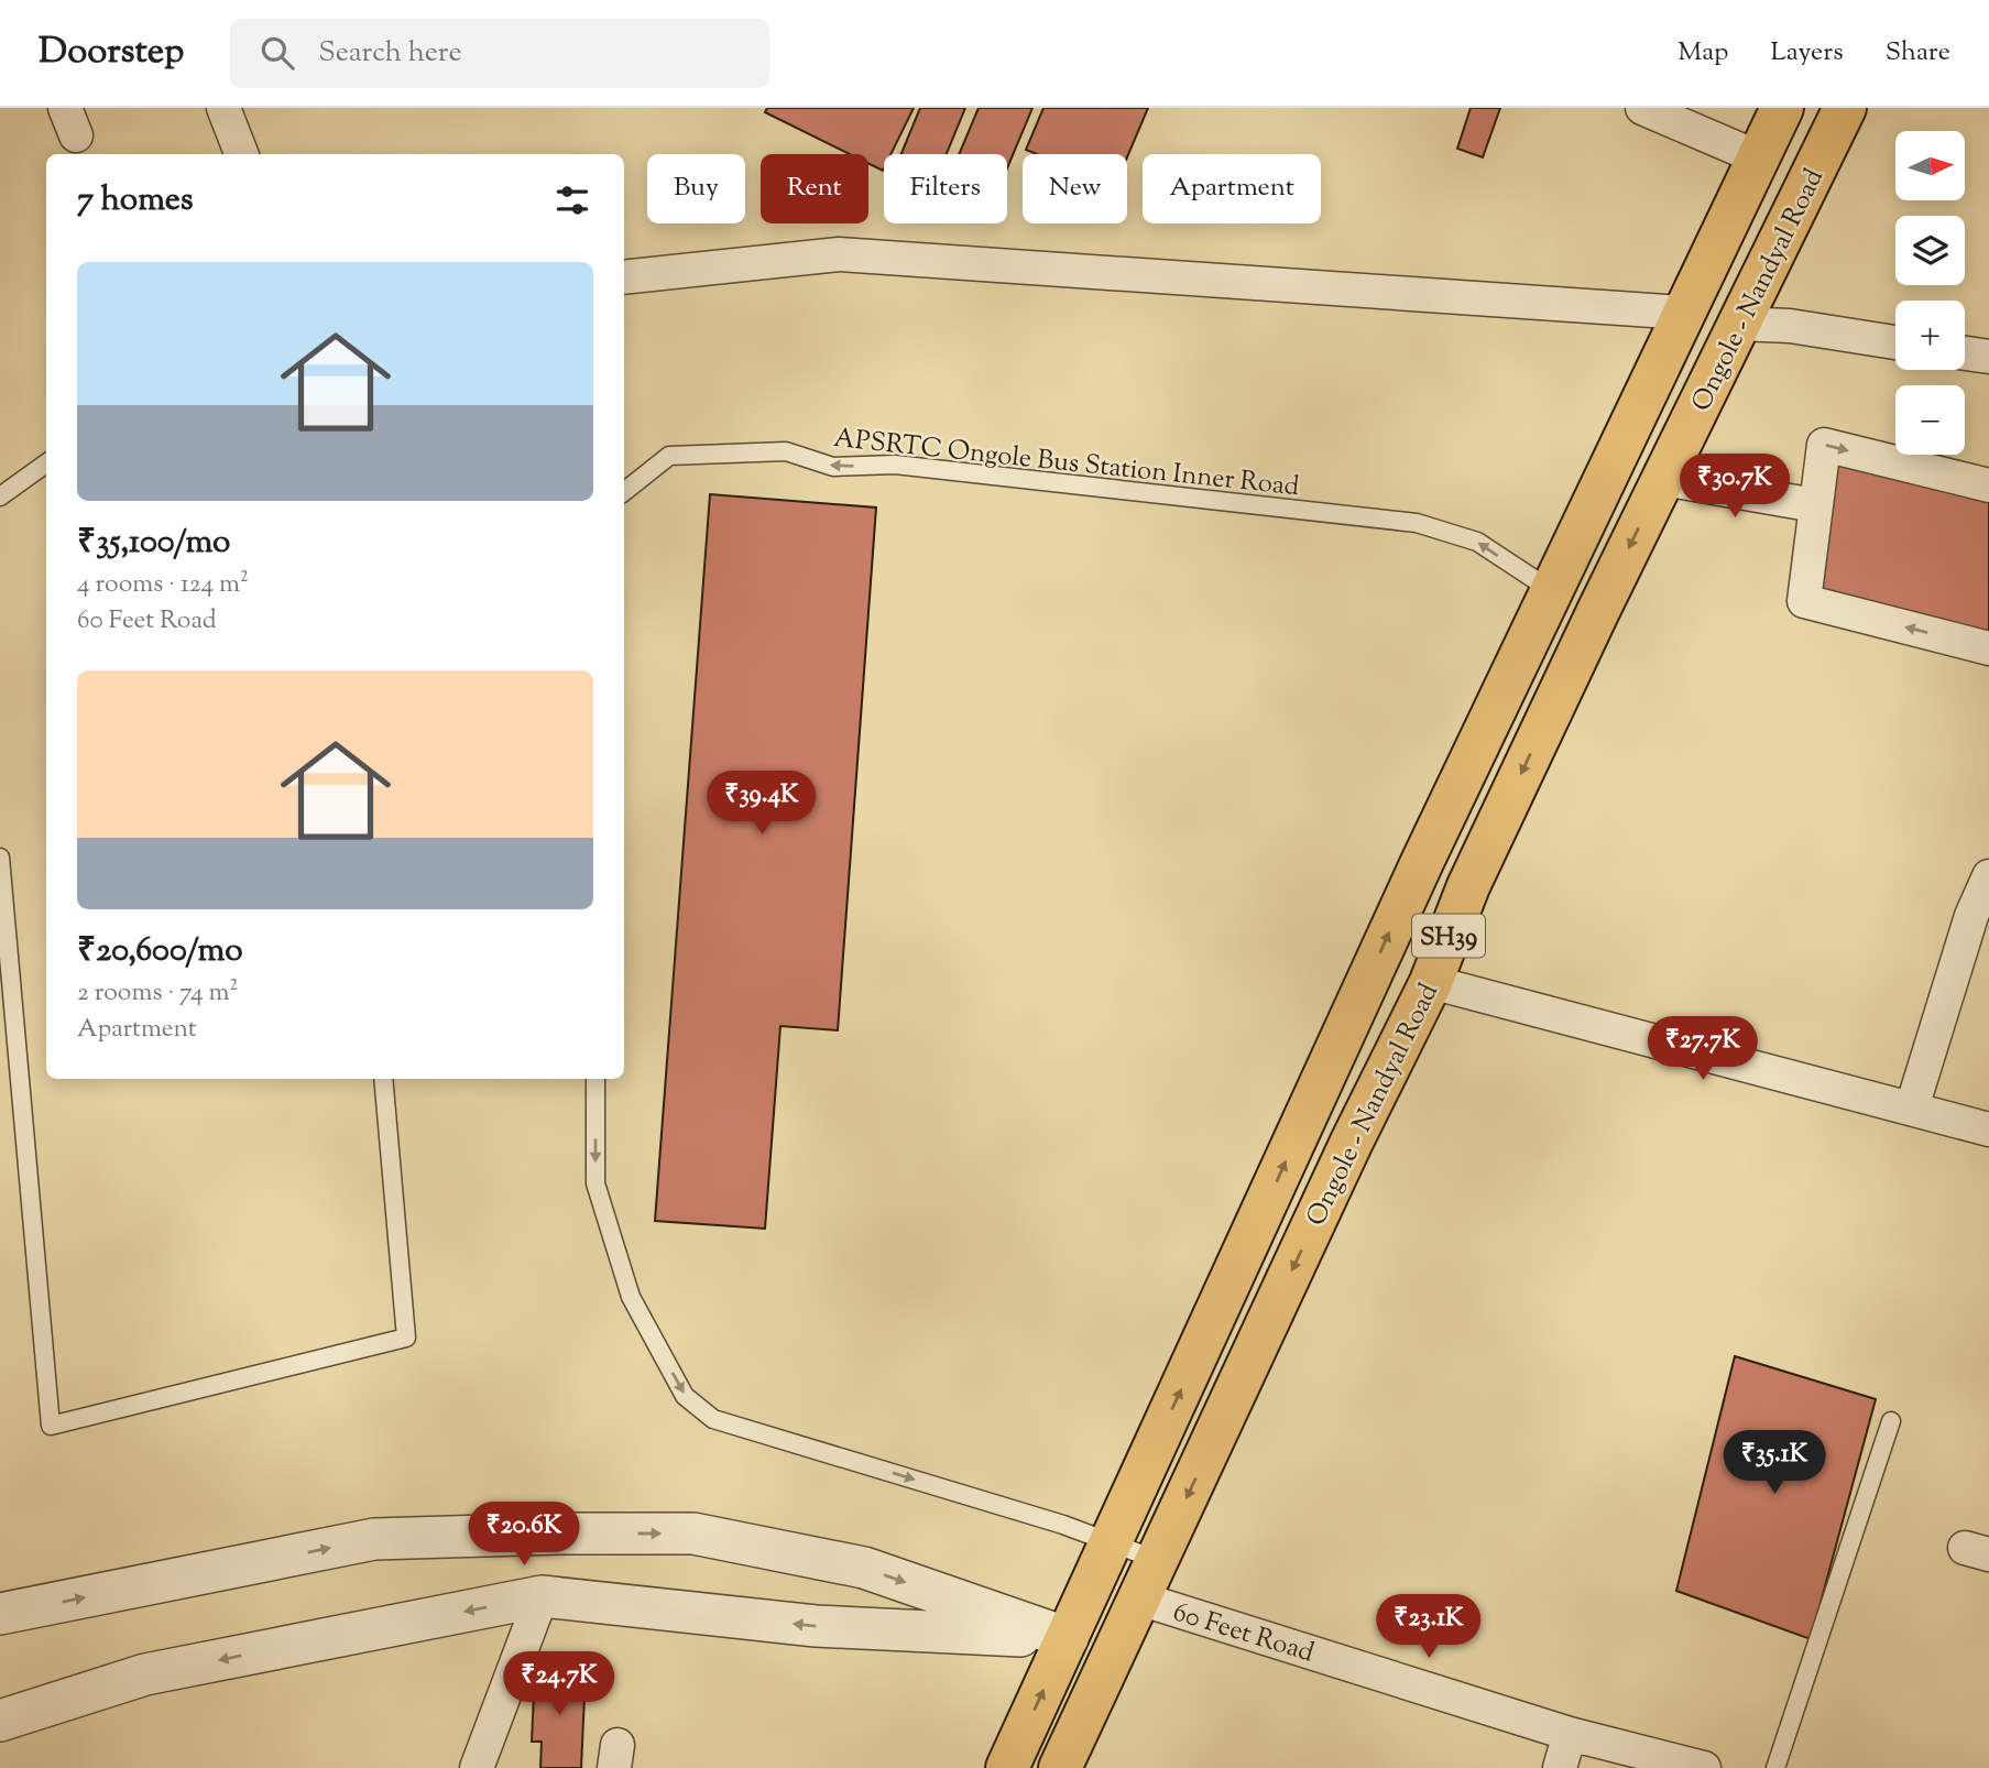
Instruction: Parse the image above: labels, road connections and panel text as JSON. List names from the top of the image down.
{
  "streets": {
    "main road": ["Ongole - Nandyal Road", "SH39"],
    "street": ["60 Feet Road"],
    "lane": ["APSRTC Ongole Bus Station Inner Road"]
  },
  "crossings": [
    ["Ongole - Nandyal Road", "APSRTC Ongole Bus Station Inner Road"],
    ["Ongole - Nandyal Road", "60 Feet Road"]
  ],
  "one_way": ["APSRTC Ongole Bus Station Inner Road"],
  "north": "right",
  "page": {
    "header": "Doorstep",
    "search": "Search here",
    "nav": ["Map", "Layers", "Share"],
    "map_buttons": ["+", "−"],
    "chip": [
      "Buy",
      "Rent",
      "Filters",
      "New",
      "Apartment"
    ],
    "heading": "7 homes",
    "list": [
      {
        "name": "₹35,100/mo",
        "note": "4 rooms · 124 m² · 60 Feet Road"
      },
      {
        "name": "₹20,600/mo",
        "note": "2 rooms · 74 m² · Apartment"
      }
    ],
    "price": [
      "₹30.7K",
      "₹39.4K",
      "₹27.7K",
      "₹35.1K",
      "₹20.6K",
      "₹23.1K",
      "₹24.7K"
    ]
  }
}
